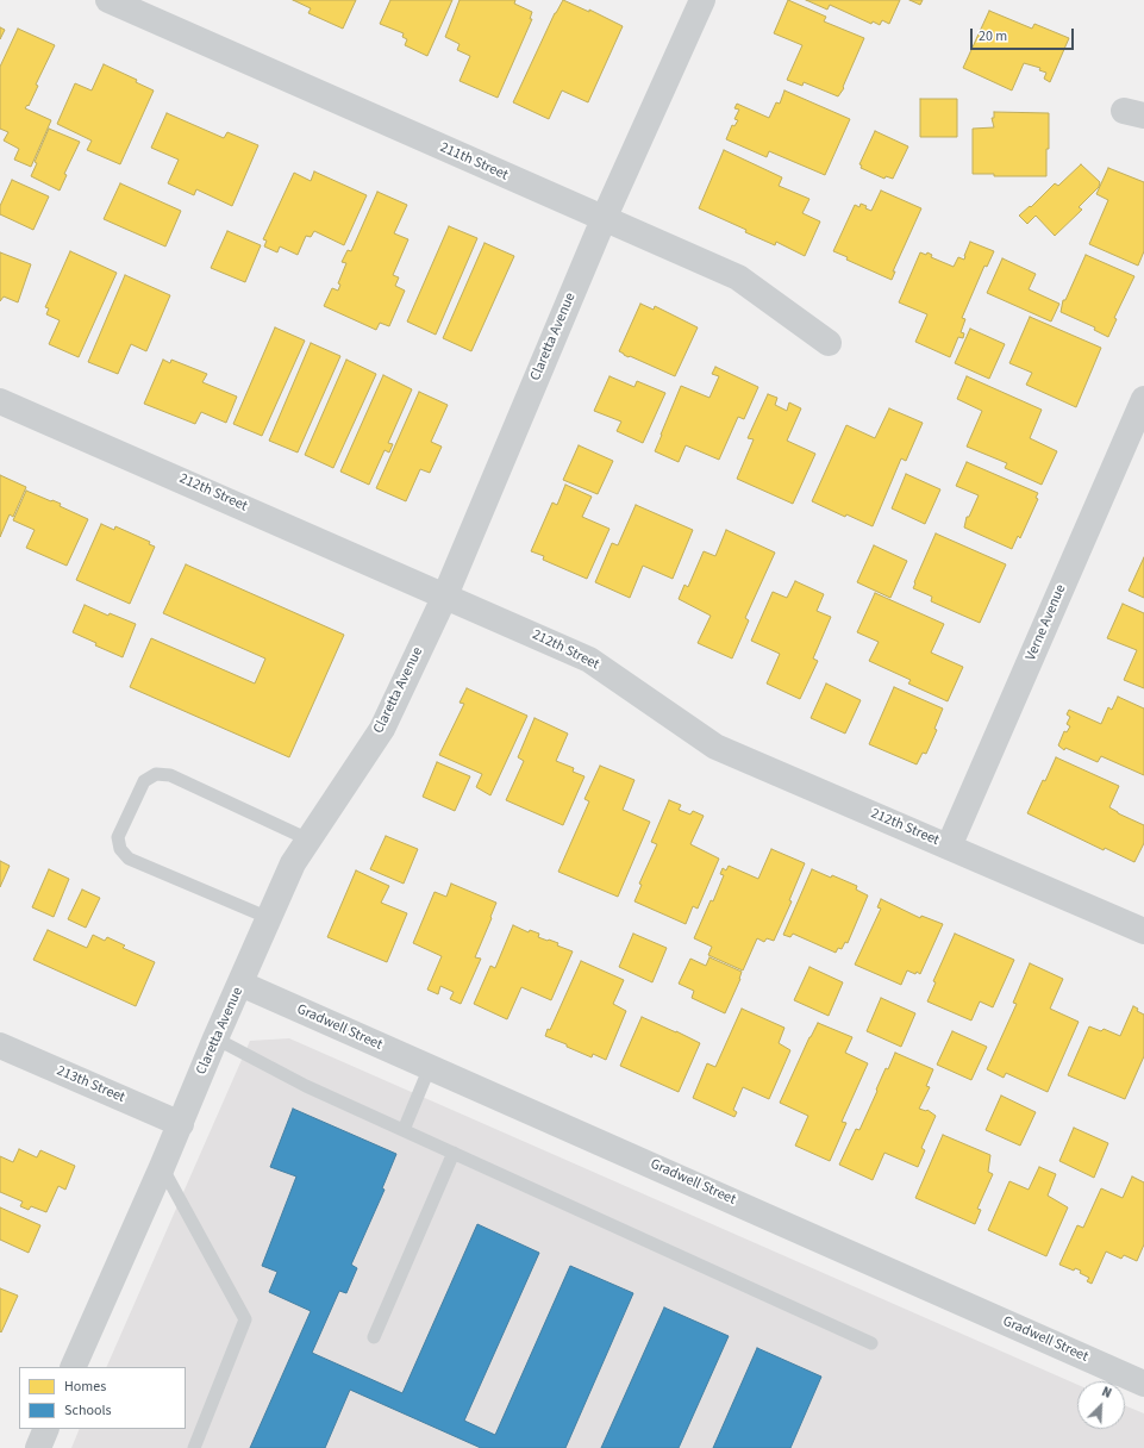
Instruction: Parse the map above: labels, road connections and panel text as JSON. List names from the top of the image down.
{
  "streets": {
    "street": [
      "211th Street",
      "Claretta Avenue",
      "212th Street",
      "Verne Avenue",
      "Gradwell Street",
      "213th Street"
    ]
  },
  "crossings": [
    ["211th Street", "Claretta Avenue"],
    ["Claretta Avenue", "212th Street"],
    ["Claretta Avenue", "Gradwell Street"],
    ["Claretta Avenue", "213th Street"],
    ["212th Street", "Verne Avenue"]
  ],
  "legend": ["Homes", "Schools"],
  "scale_bar": "20 m",
  "north": "top right"
}
